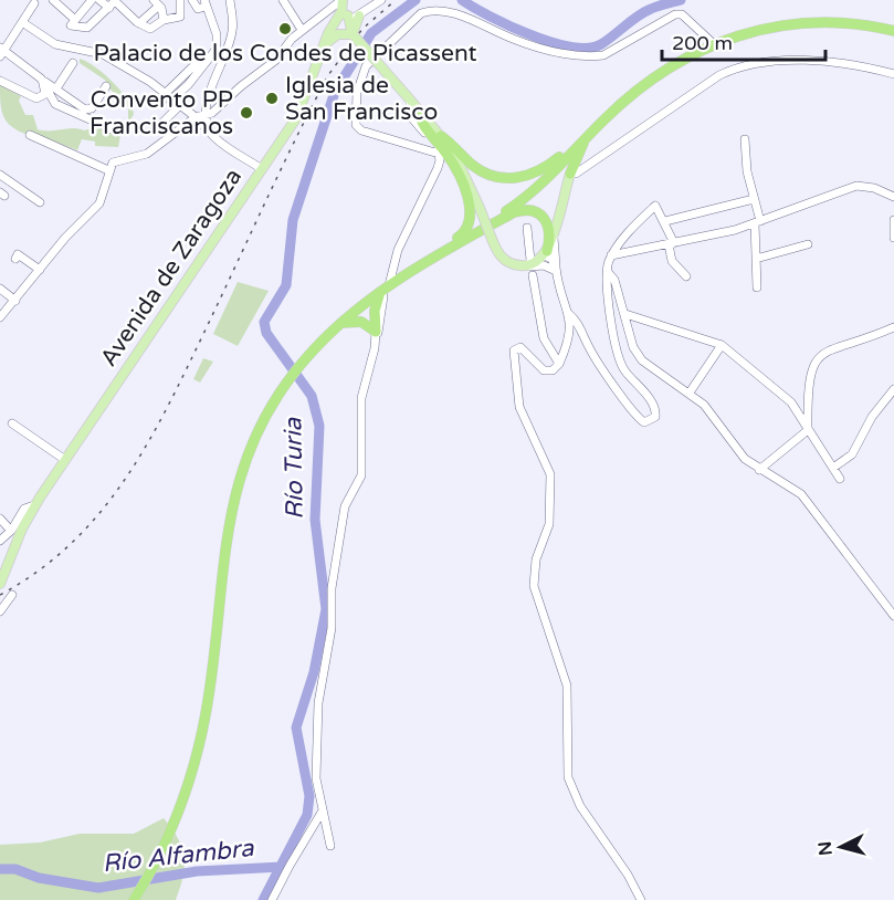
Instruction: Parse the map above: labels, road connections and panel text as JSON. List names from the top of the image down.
{
  "streets": {
    "main road": ["Avenida de Zaragoza"]
  },
  "water": ["Río Turia", "Río Alfambra"],
  "places": ["Palacio de los Condes de Picassent", "Iglesia de San Francisco", "Convento PP Franciscanos"],
  "scale_bar": "200 m",
  "north": "left"
}
